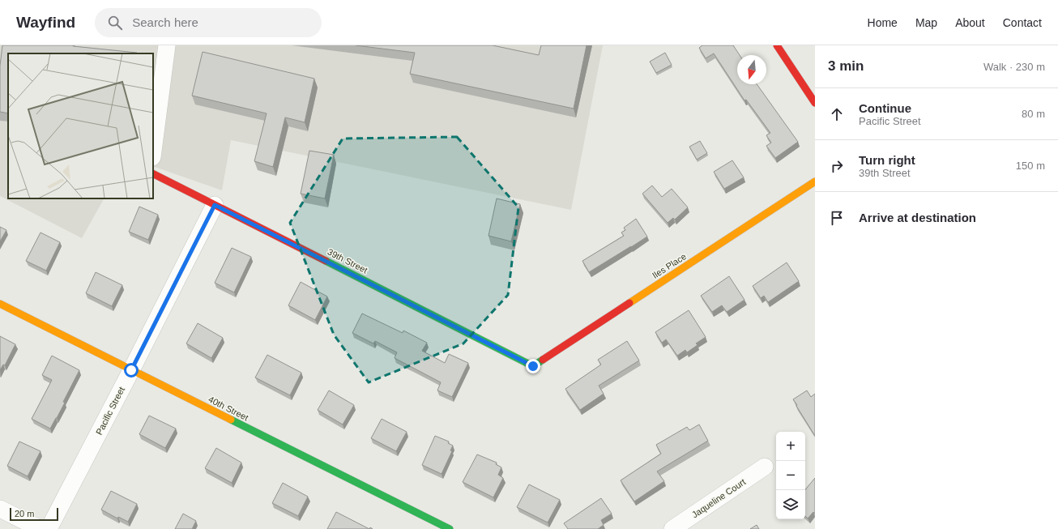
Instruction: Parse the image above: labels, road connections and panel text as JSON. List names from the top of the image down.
{
  "streets": {
    "street": [
      "39th Street",
      "Iles Place",
      "40th Street",
      "Pacific Street",
      "Jaqueline Court"
    ]
  },
  "crossings": [
    ["39th Street", "Iles Place"],
    ["39th Street", "Pacific Street"],
    ["40th Street", "Pacific Street"]
  ],
  "scale_bar": "20 m",
  "north": "bottom",
  "page": {
    "header": "Wayfind",
    "search": "Search here",
    "nav": [
      "Home",
      "Map",
      "About",
      "Contact"
    ],
    "heading": ["3 min", "Walk · 230 m"],
    "list": [
      ["Continue", "Pacific Street", "80 m"],
      ["Turn right", "39th Street", "150 m"],
      "Arrive at destination"
    ],
    "map_buttons": ["+", "−"],
    "scale": "20 m"
  }
}
